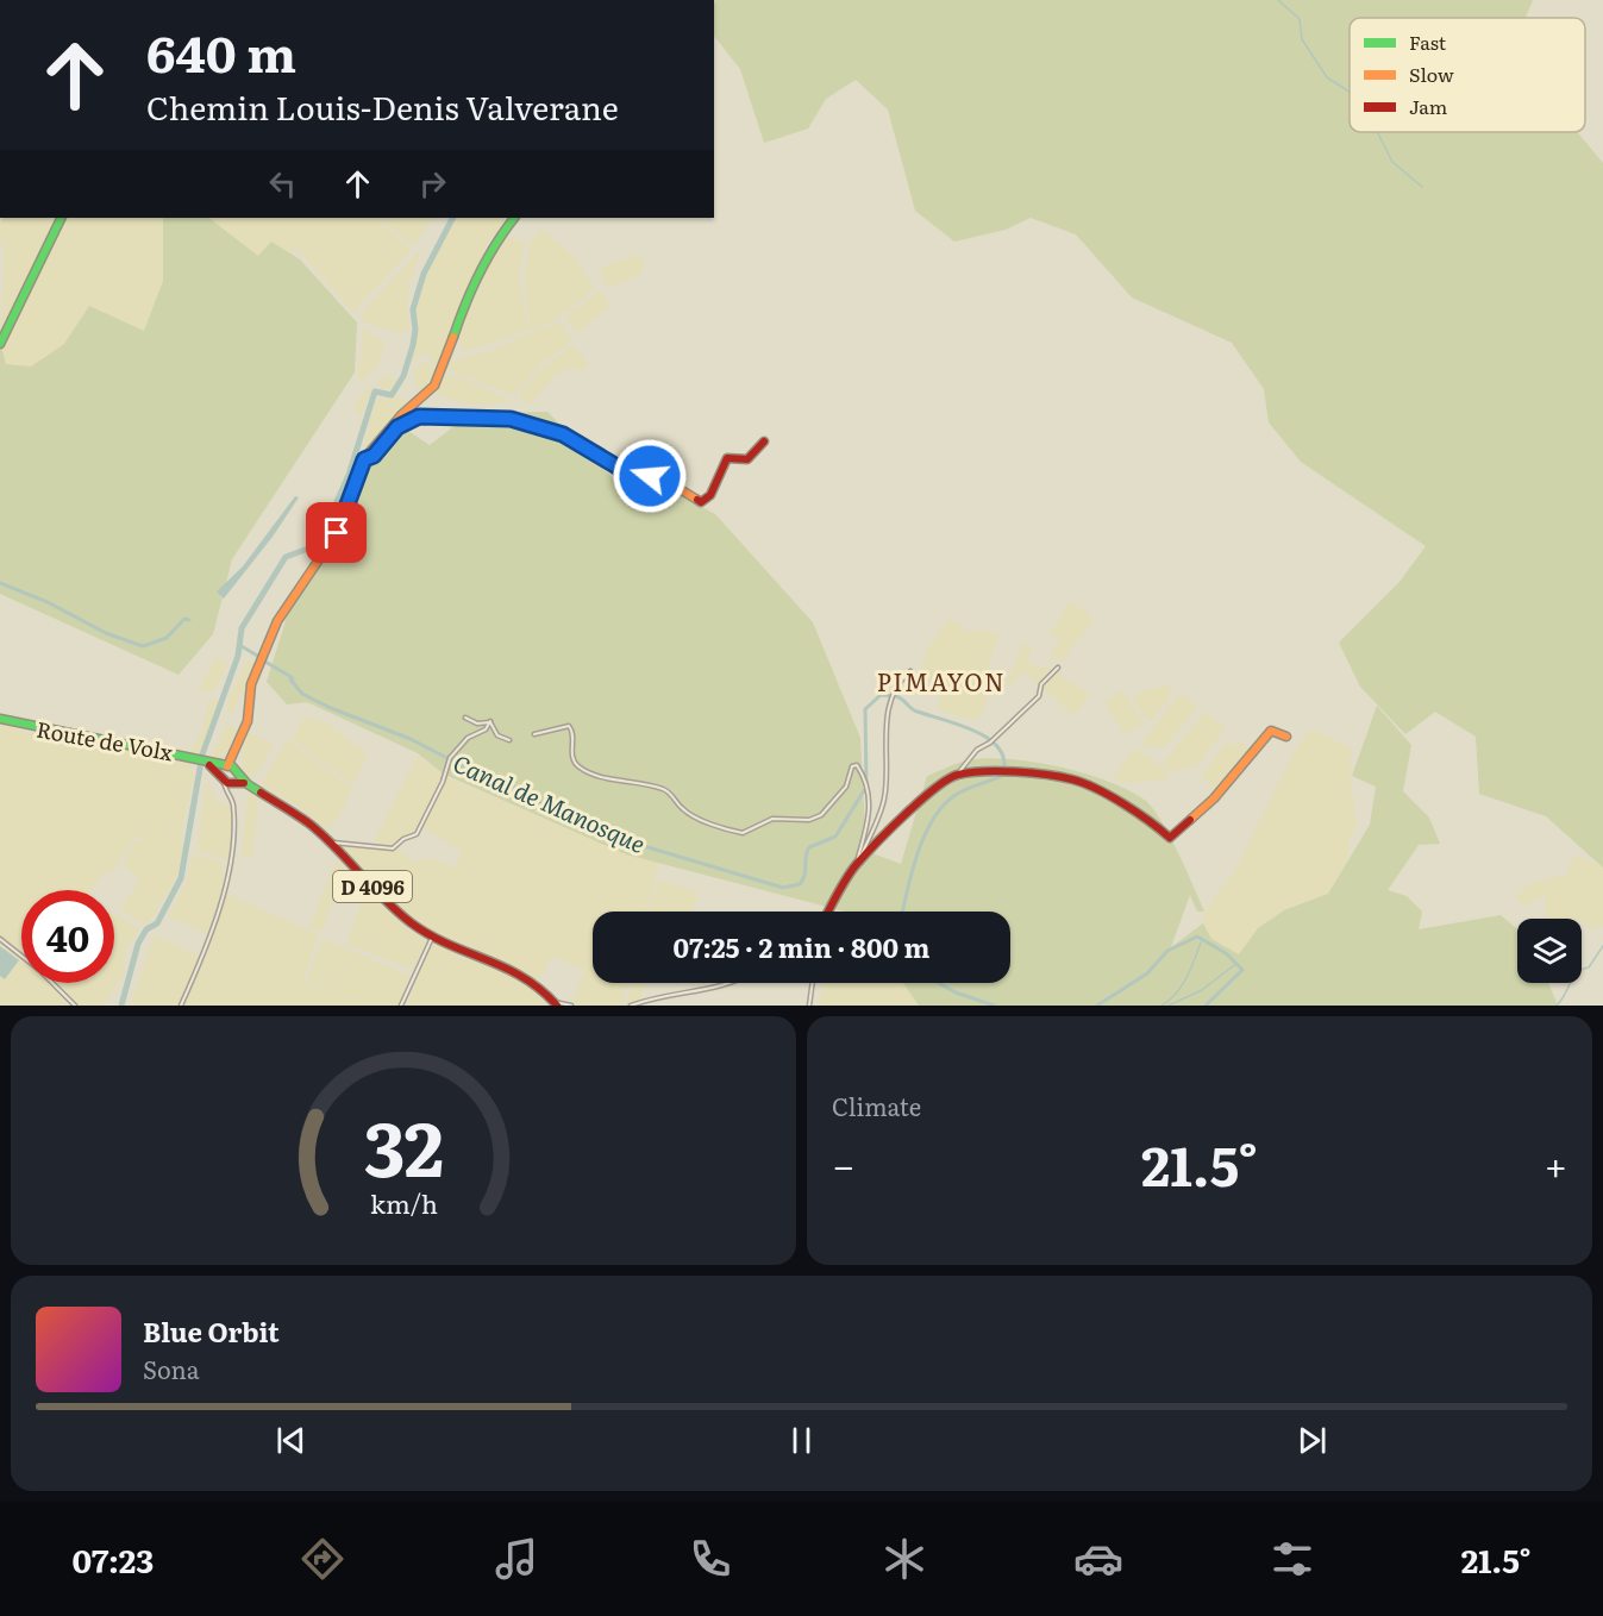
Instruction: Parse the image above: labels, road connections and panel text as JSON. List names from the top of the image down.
{
  "streets": {
    "street": ["Route de Volx", "D 4096"]
  },
  "crossings": [
    ["Route de Volx", "D 4096"]
  ],
  "districts": ["PIMAYON"],
  "water": ["Canal de Manosque"],
  "legend": ["Fast", "Slow", "Jam"],
  "page": {
    "turn": ["640 m", "Chemin Louis-Denis Valverane"],
    "limit": "40",
    "trip": "07:25 · 2 min · 800 m",
    "tile": "Climate",
    "heat": ["−", "21.5°", "+"],
    "song": ["Blue Orbit", "Sona"],
    "tabs": ["07:23", "21.5°"],
    "gauge": ["32", "km/h"]
  }
}
